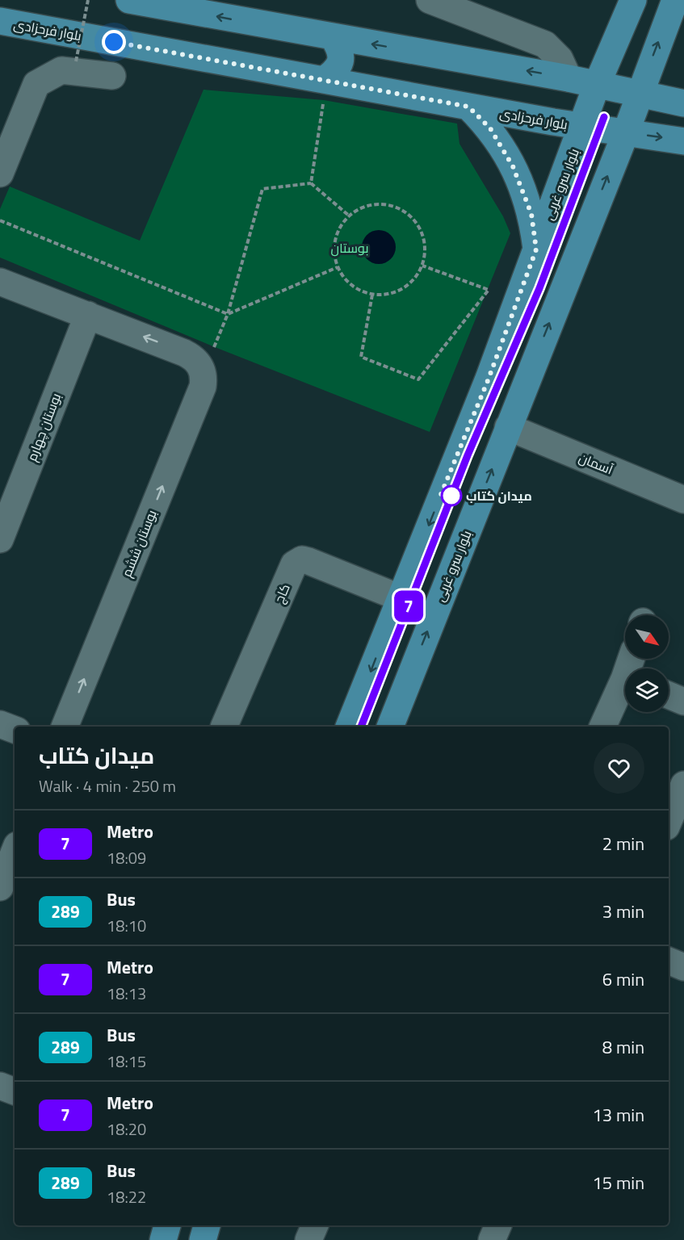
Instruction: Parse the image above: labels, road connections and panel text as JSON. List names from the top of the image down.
{
  "streets": {
    "main road": ["بلوار فرحزادی", "بلوار سرو غربی"],
    "street": [
      "بوستان چهارم",
      "آسمان",
      "بوستان ششم",
      "کاج"
    ]
  },
  "crossings": [
    ["بلوار فرحزادی", "بلوار سرو غربی"],
    ["بلوار سرو غربی", "آسمان"],
    ["بلوار سرو غربی", "کاج"]
  ],
  "one_way": ["بوستان ششم"],
  "parks": ["بوستان"],
  "places": ["میدان کتاب"],
  "lines": ["metro line 7"],
  "north": "bottom right",
  "page": {
    "on_map": "7",
    "heading": ["میدان کتاب", "Walk · 4 min · 250 m"],
    "list": [
      {
        "mark": "7",
        "name": "Metro",
        "note": "18:09",
        "value": "2 min"
      },
      {
        "mark": "289",
        "name": "Bus",
        "note": "18:10",
        "value": "3 min"
      },
      {
        "mark": "7",
        "name": "Metro",
        "note": "18:13",
        "value": "6 min"
      },
      {
        "mark": "289",
        "name": "Bus",
        "note": "18:15",
        "value": "8 min"
      },
      {
        "mark": "7",
        "name": "Metro",
        "note": "18:20",
        "value": "13 min"
      },
      {
        "mark": "289",
        "name": "Bus",
        "note": "18:22",
        "value": "15 min"
      }
    ]
  }
}
